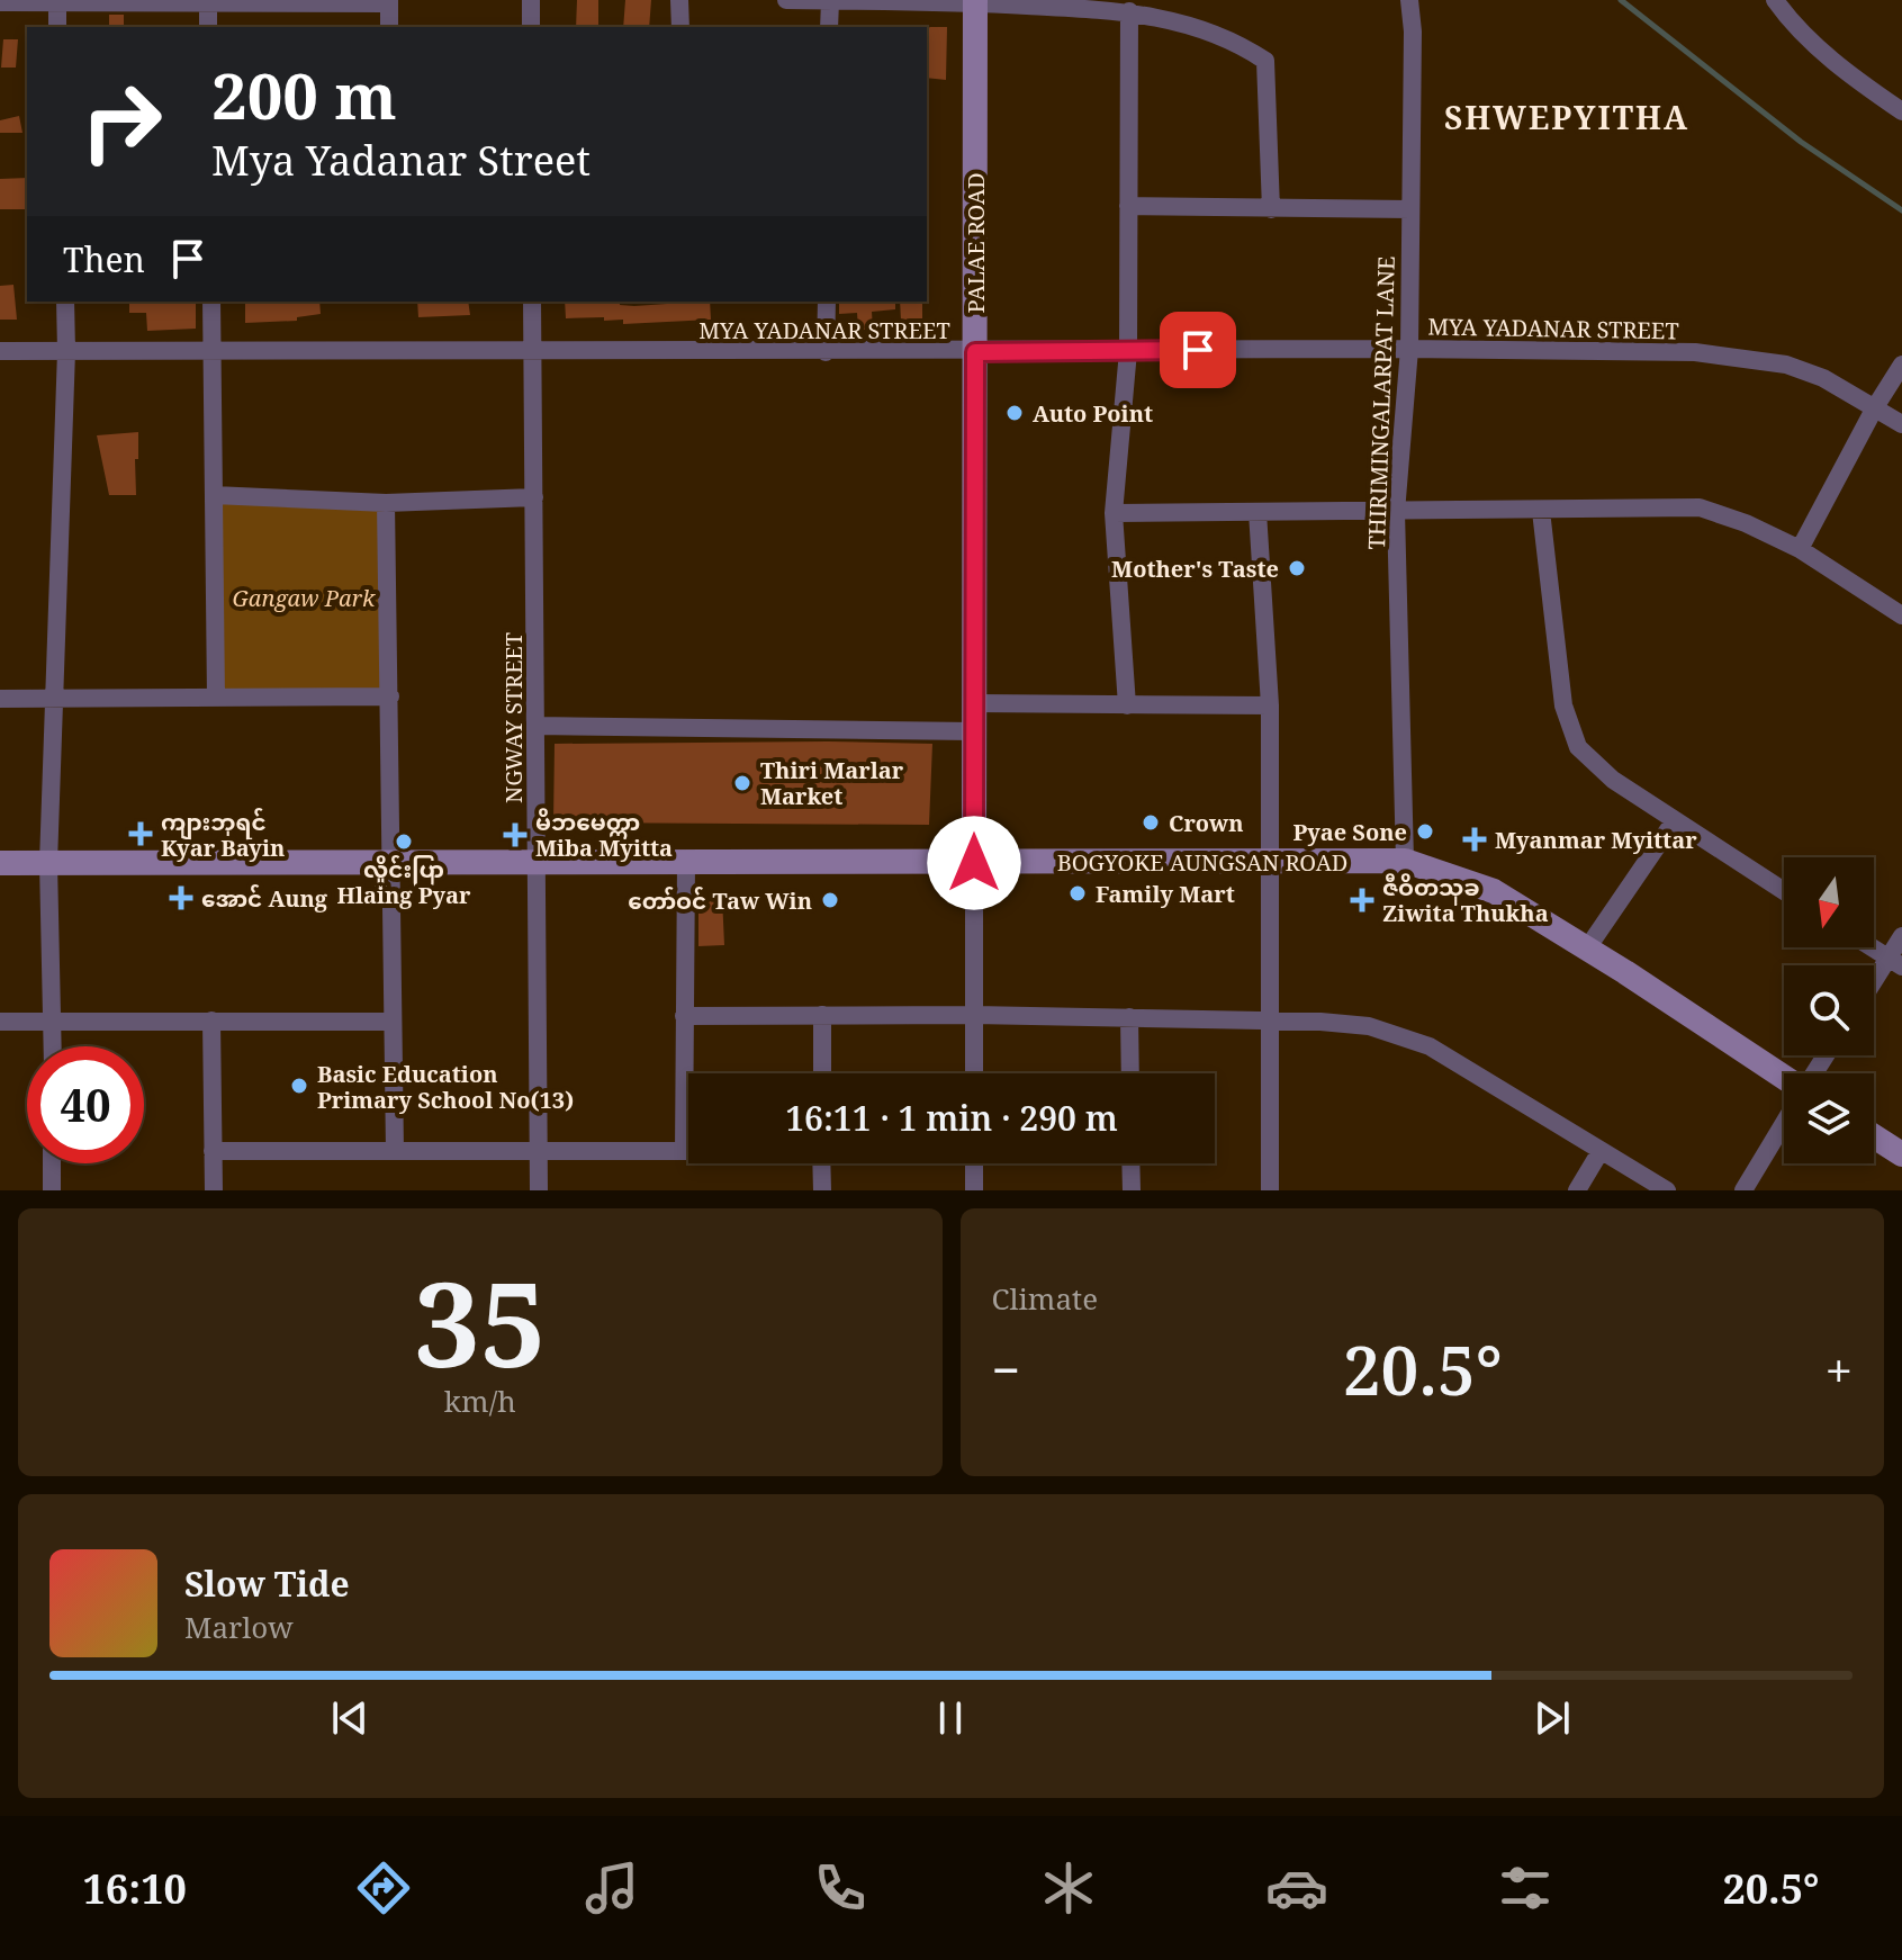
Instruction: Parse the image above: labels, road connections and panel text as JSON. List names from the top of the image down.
{
  "streets": {
    "street": [
      "PALAE ROAD",
      "MYA YADANAR STREET",
      "THIRIMINGALARPAT LANE",
      "NGWAY STREET",
      "BOGYOKE AUNGSAN ROAD"
    ]
  },
  "crossings": [
    ["PALAE ROAD", "MYA YADANAR STREET"],
    ["PALAE ROAD", "BOGYOKE AUNGSAN ROAD"],
    ["MYA YADANAR STREET", "THIRIMINGALARPAT LANE"],
    ["MYA YADANAR STREET", "NGWAY STREET"],
    ["THIRIMINGALARPAT LANE", "BOGYOKE AUNGSAN ROAD"],
    ["NGWAY STREET", "BOGYOKE AUNGSAN ROAD"]
  ],
  "districts": ["SHWEPYITHA"],
  "parks": ["Gangaw Park"],
  "places": {
    "other": [
      "Auto Point",
      "Mother's Taste",
      "Thiri Marlar Market",
      "Crown",
      "Pyae Sone",
      "လှိုင်းပြာ Hlaing Pyar",
      "Family Mart",
      "တော်ဝင် Taw Win",
      "Basic Education Primary School No(13)"
    ],
    "health": [
      "ကျားဘုရင် Kyar Bayin",
      "မိဘမေတ္တာ Miba Myitta",
      "Myanmar Myittar",
      "အောင် Aung",
      "ဇီဝိတသုခ Ziwita Thukha"
    ]
  },
  "north": "bottom",
  "page": {
    "turn": ["200 m", "Mya Yadanar Street"],
    "then": "Then",
    "limit": "40",
    "trip": "16:11 · 1 min · 290 m",
    "tile": [
      ["35", "km/h"],
      "Climate"
    ],
    "heat": ["−", "20.5°", "+"],
    "song": ["Slow Tide", "Marlow"],
    "tabs": ["16:10", "20.5°"]
  }
}
